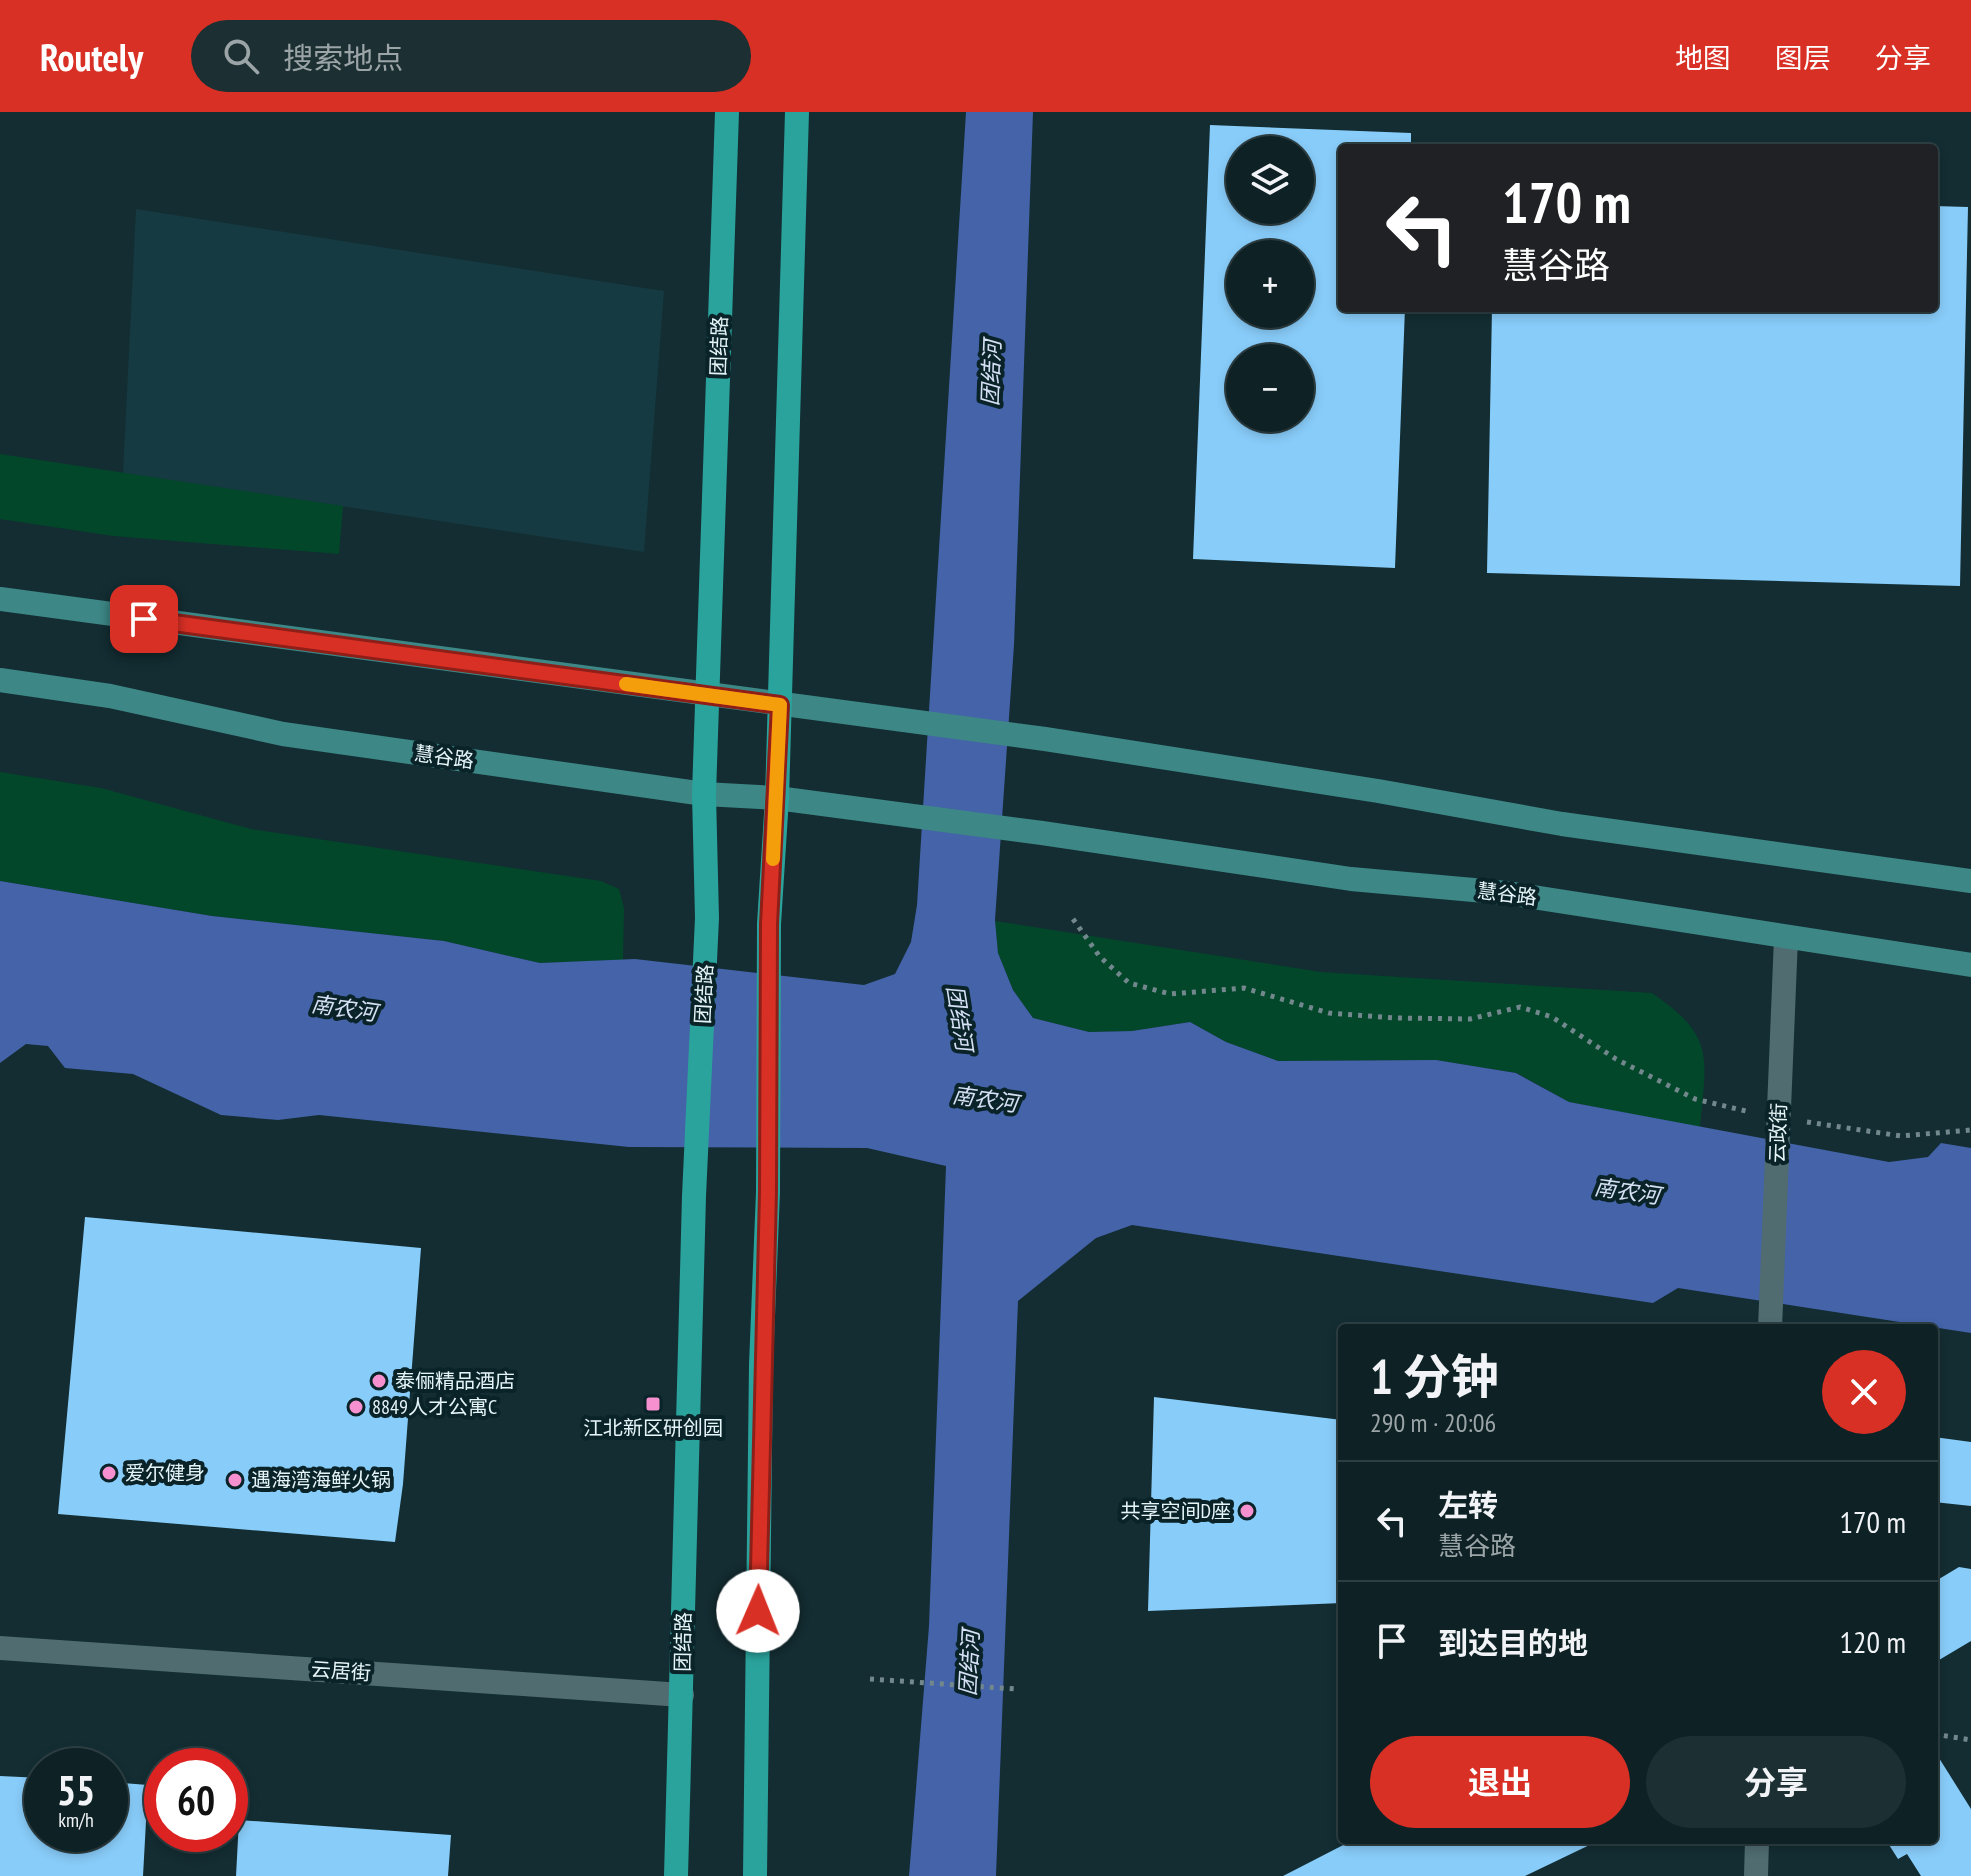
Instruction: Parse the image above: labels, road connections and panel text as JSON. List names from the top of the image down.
{
  "streets": {
    "main road": ["团结路", "慧谷路"],
    "street": ["云政街", "云居街"]
  },
  "crossings": [
    ["团结路", "慧谷路"],
    ["团结路", "云居街"],
    ["慧谷路", "云政街"]
  ],
  "water": ["团结河", "南农河"],
  "places": {
    "other": [
      "泰俪精品酒店",
      "8849人才公寓C",
      "爱尔健身",
      "遇海湾海鲜火锅",
      "共享空间D座"
    ],
    "transit": ["江北新区研创园"]
  },
  "page": {
    "header": "Routely",
    "search": "搜索地点",
    "nav": ["地图", "图层", "分享"],
    "map_buttons": ["+", "−"],
    "turn": ["170 m", "慧谷路"],
    "heading": ["1 分钟", "290 m · 20:06"],
    "list": [
      {
        "name": "左转",
        "note": "慧谷路",
        "value": "170 m"
      },
      {
        "name": "到达目的地",
        "value": "120 m"
      }
    ],
    "buttons": ["退出", "分享"],
    "speed": "55 km/h",
    "limit": "60"
  }
}
